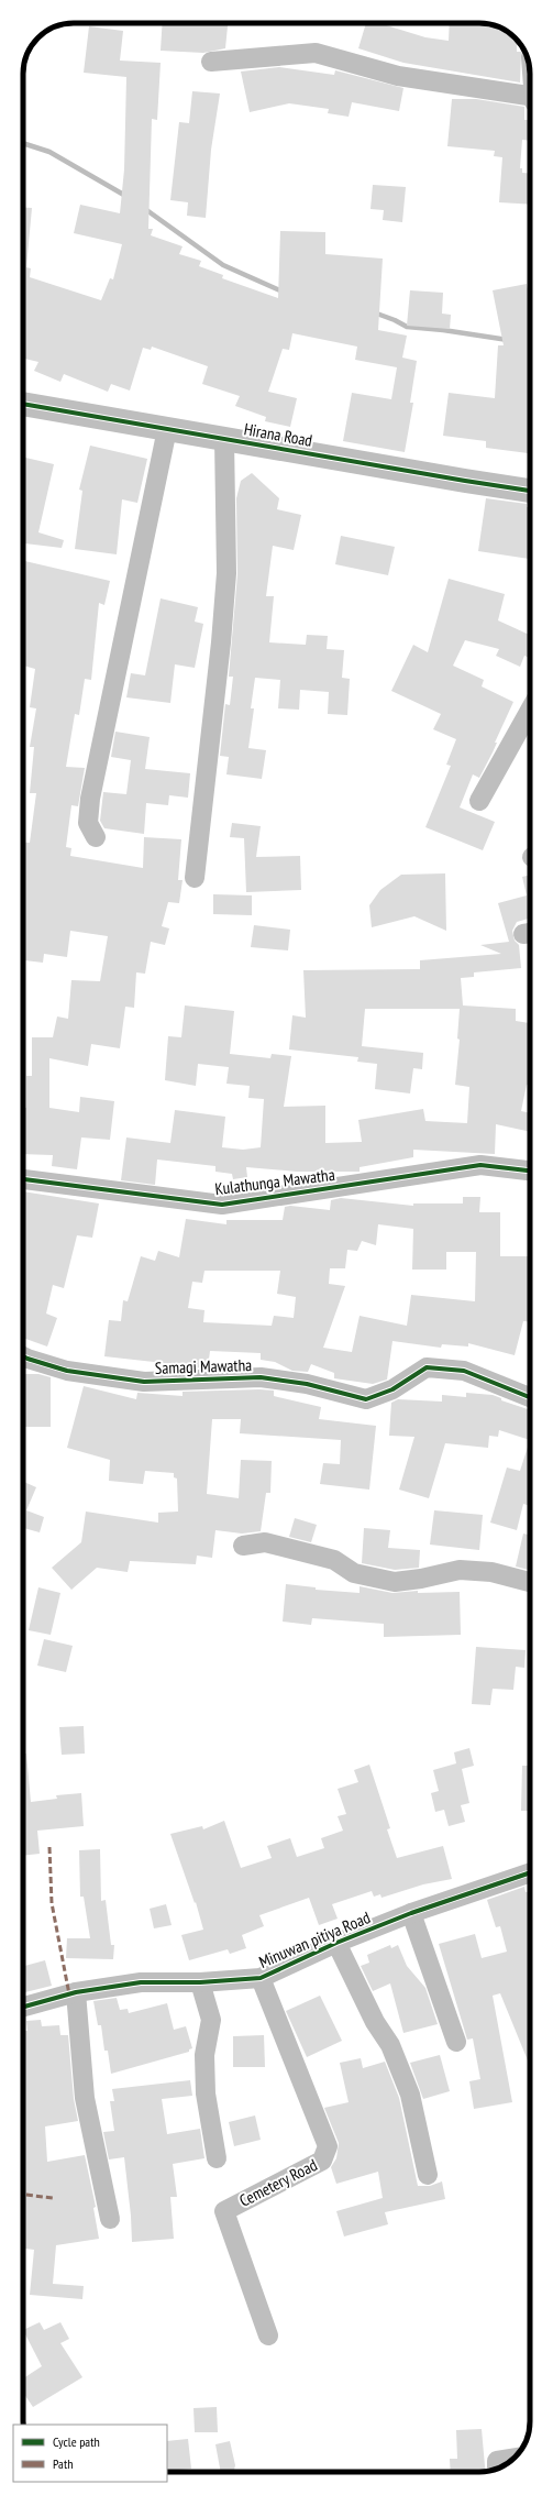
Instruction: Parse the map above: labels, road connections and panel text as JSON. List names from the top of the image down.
{
  "streets": {
    "street": [
      "Hirana Road",
      "Kulathunga Mawatha",
      "Samagi Mawatha",
      "Minuwan pitiya Road",
      "Cemetery Road"
    ]
  },
  "crossings": [
    ["Minuwan pitiya Road", "Cemetery Road"]
  ],
  "legend": ["Cycle path", "Path"]
}
